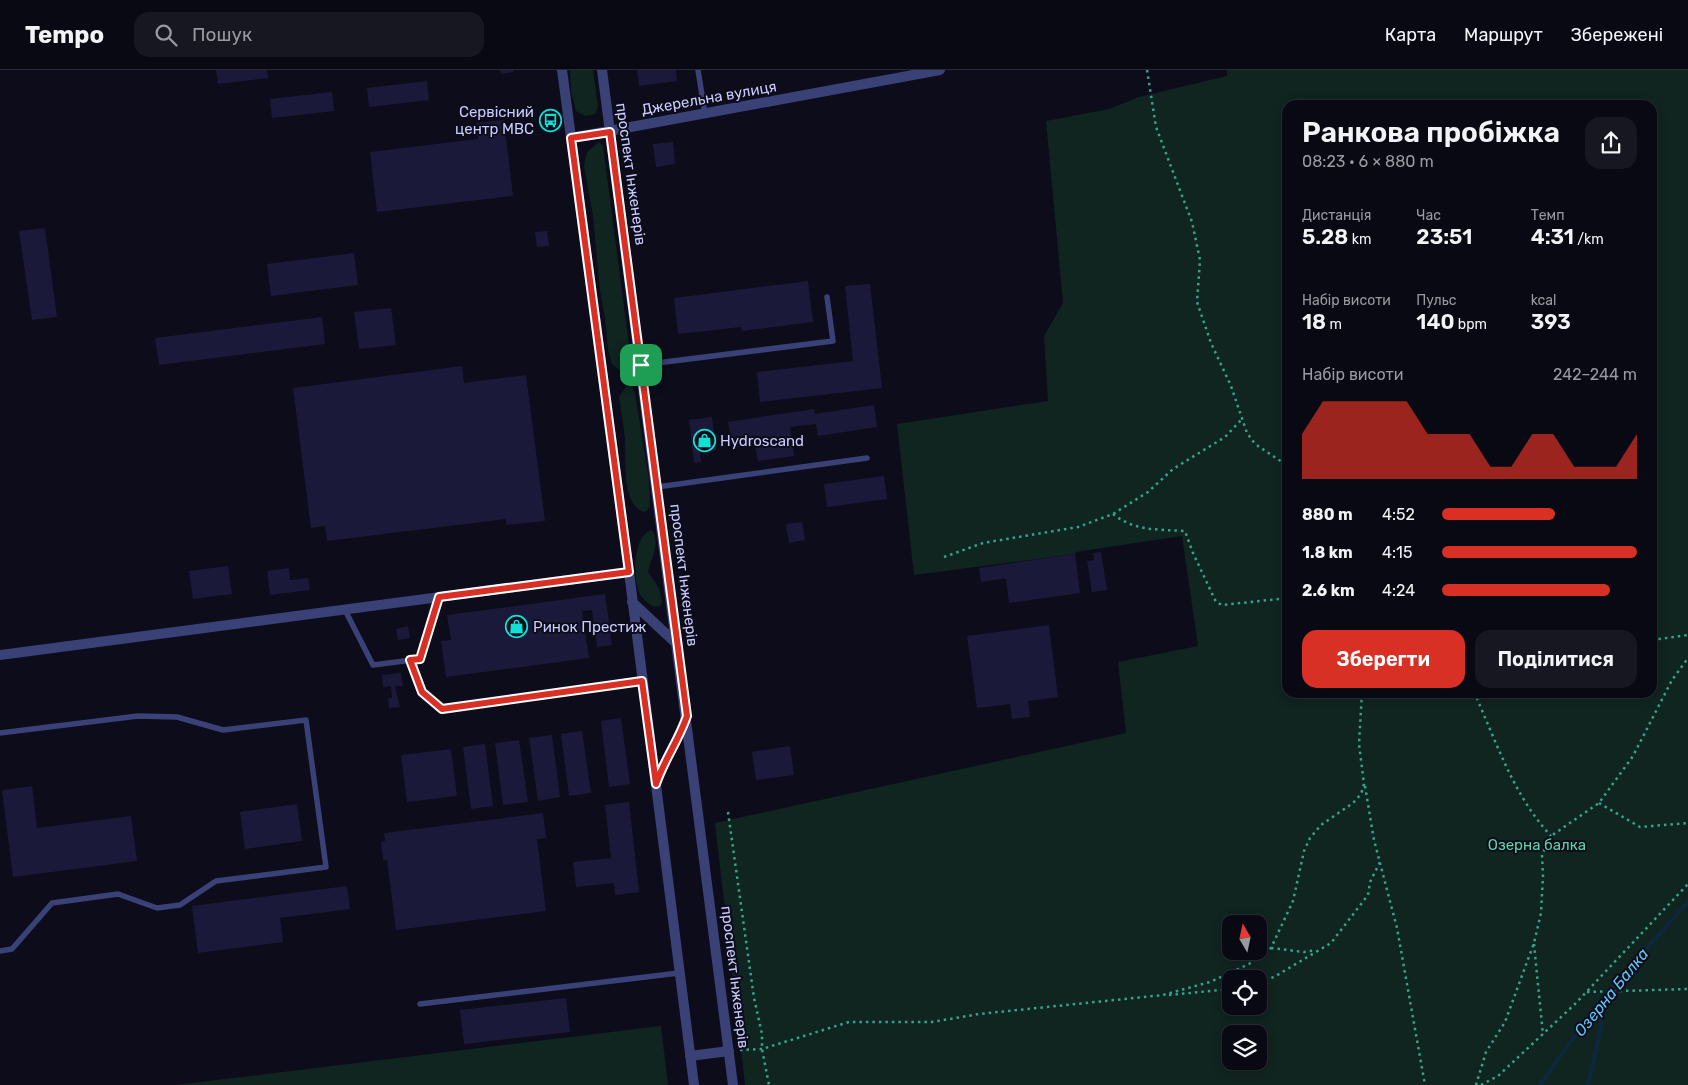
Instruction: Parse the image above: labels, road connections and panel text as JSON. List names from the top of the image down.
{
  "streets": {
    "street": ["Джерельна вулиця", "проспект Інженерів"]
  },
  "crossings": [
    ["Джерельна вулиця", "проспект Інженерів"]
  ],
  "water": ["Озерна Балка"],
  "parks": ["Озерна балка"],
  "places": {
    "bus stop": ["Сервісний центр МВС"],
    "shop": ["Hydroscand", "Ринок Престиж"]
  },
  "north": "top",
  "page": {
    "header": "Tempo",
    "search": "Пошук",
    "nav": ["Карта", "Маршрут", "Збережені"],
    "heading": ["Ранкова пробіжка", "08:23 · 6 × 880 m"],
    "stats": [
      ["Дистанція", "5.28 km"],
      ["Час", "23:51"],
      ["Темп", "4:31 /km"],
      ["Набір висоти", "18 m"],
      ["Пульс", "140 bpm"],
      ["kcal", "393"]
    ],
    "chart": ["Набір висоти", "242–244 m"],
    "list": [
      {
        "name": "880 m",
        "note": "4:52"
      },
      {
        "name": "1.8 km",
        "note": "4:15"
      },
      {
        "name": "2.6 km",
        "note": "4:24"
      }
    ],
    "buttons": ["Зберегти", "Поділитися"]
  }
}
